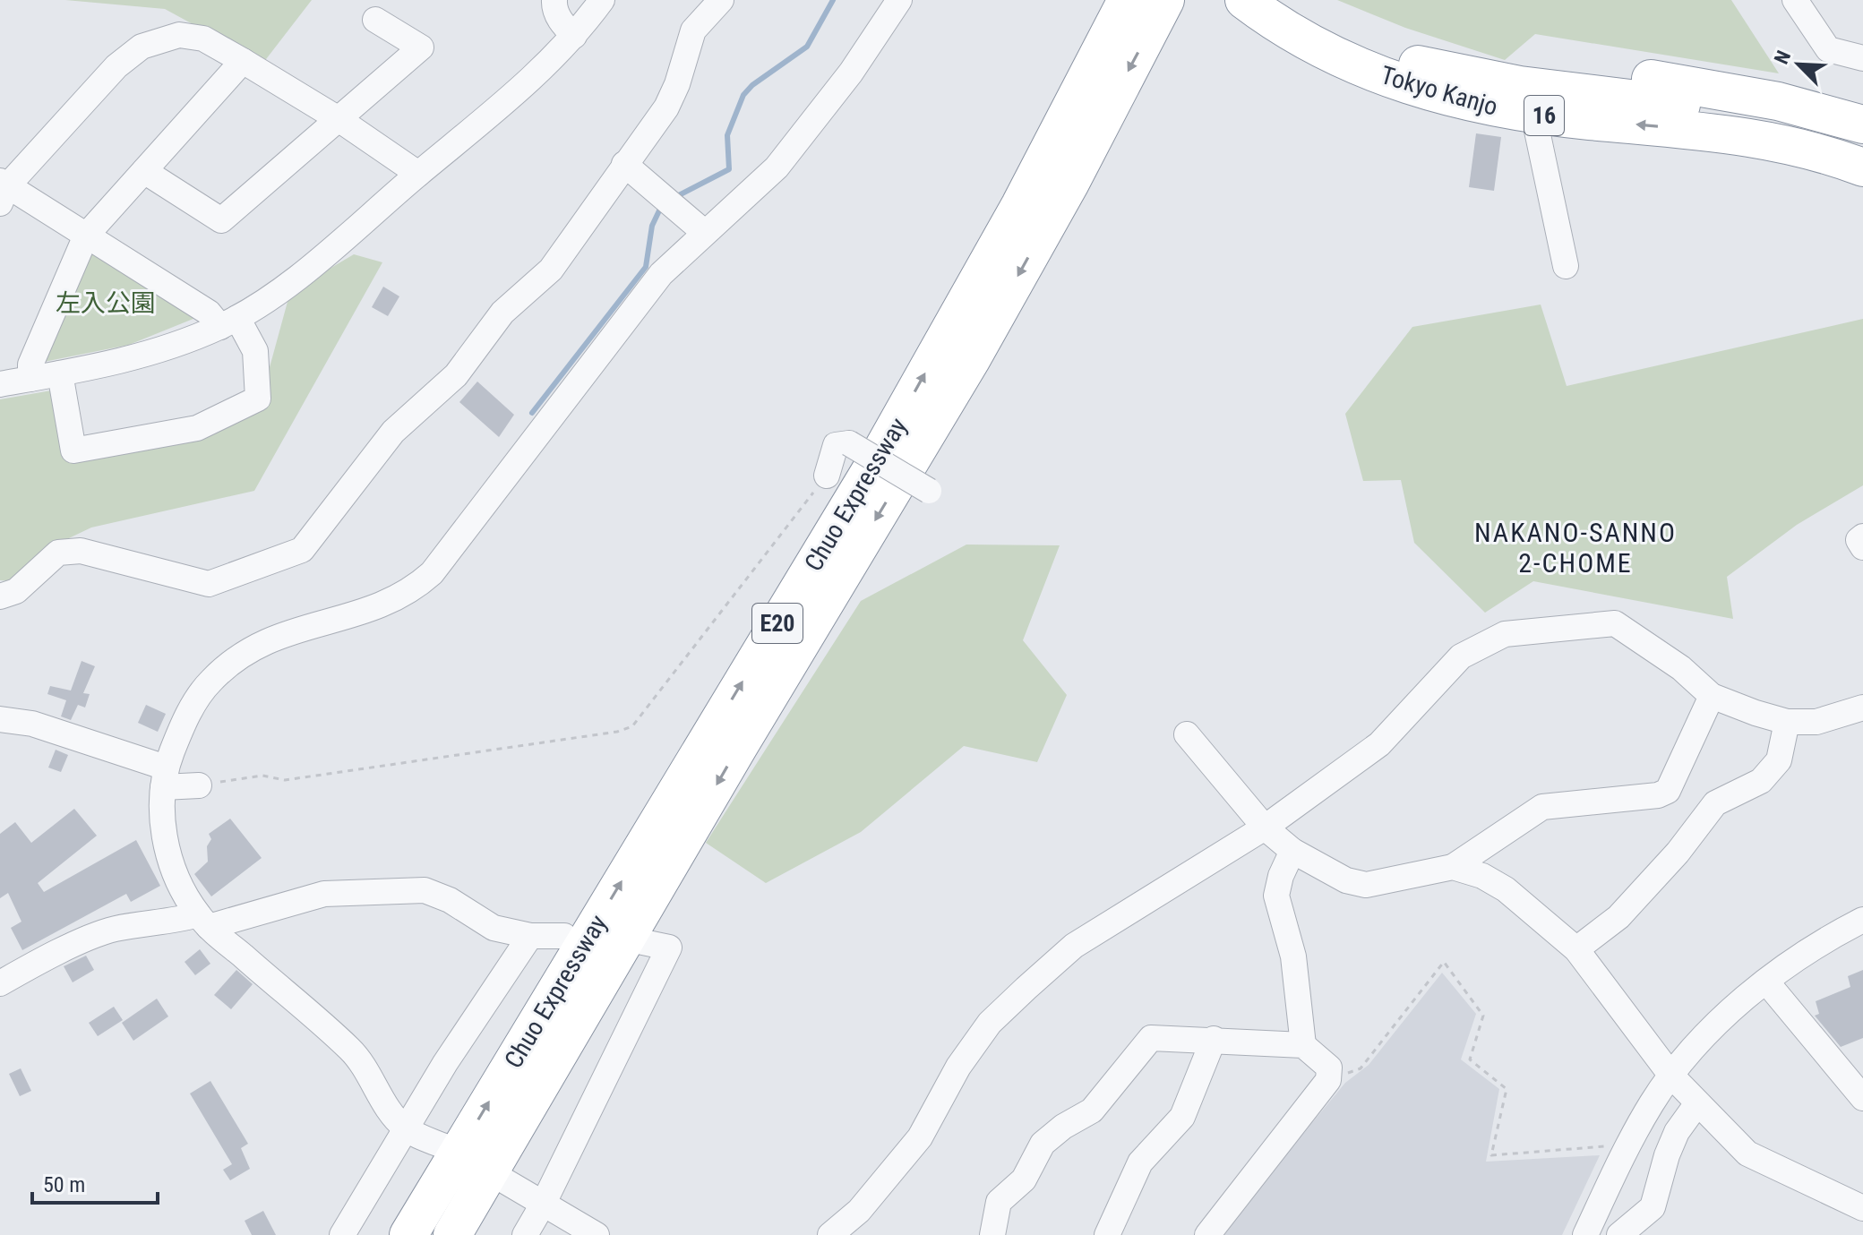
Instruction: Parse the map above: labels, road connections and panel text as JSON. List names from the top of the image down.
{
  "streets": {
    "highway": [
      "Tokyo Kanjo",
      "16",
      "Chuo Expressway",
      "E20"
    ]
  },
  "districts": ["NAKANO-SANNO 2-CHOME"],
  "parks": ["左入公園"],
  "scale_bar": "50 m",
  "north": "top left"
}
